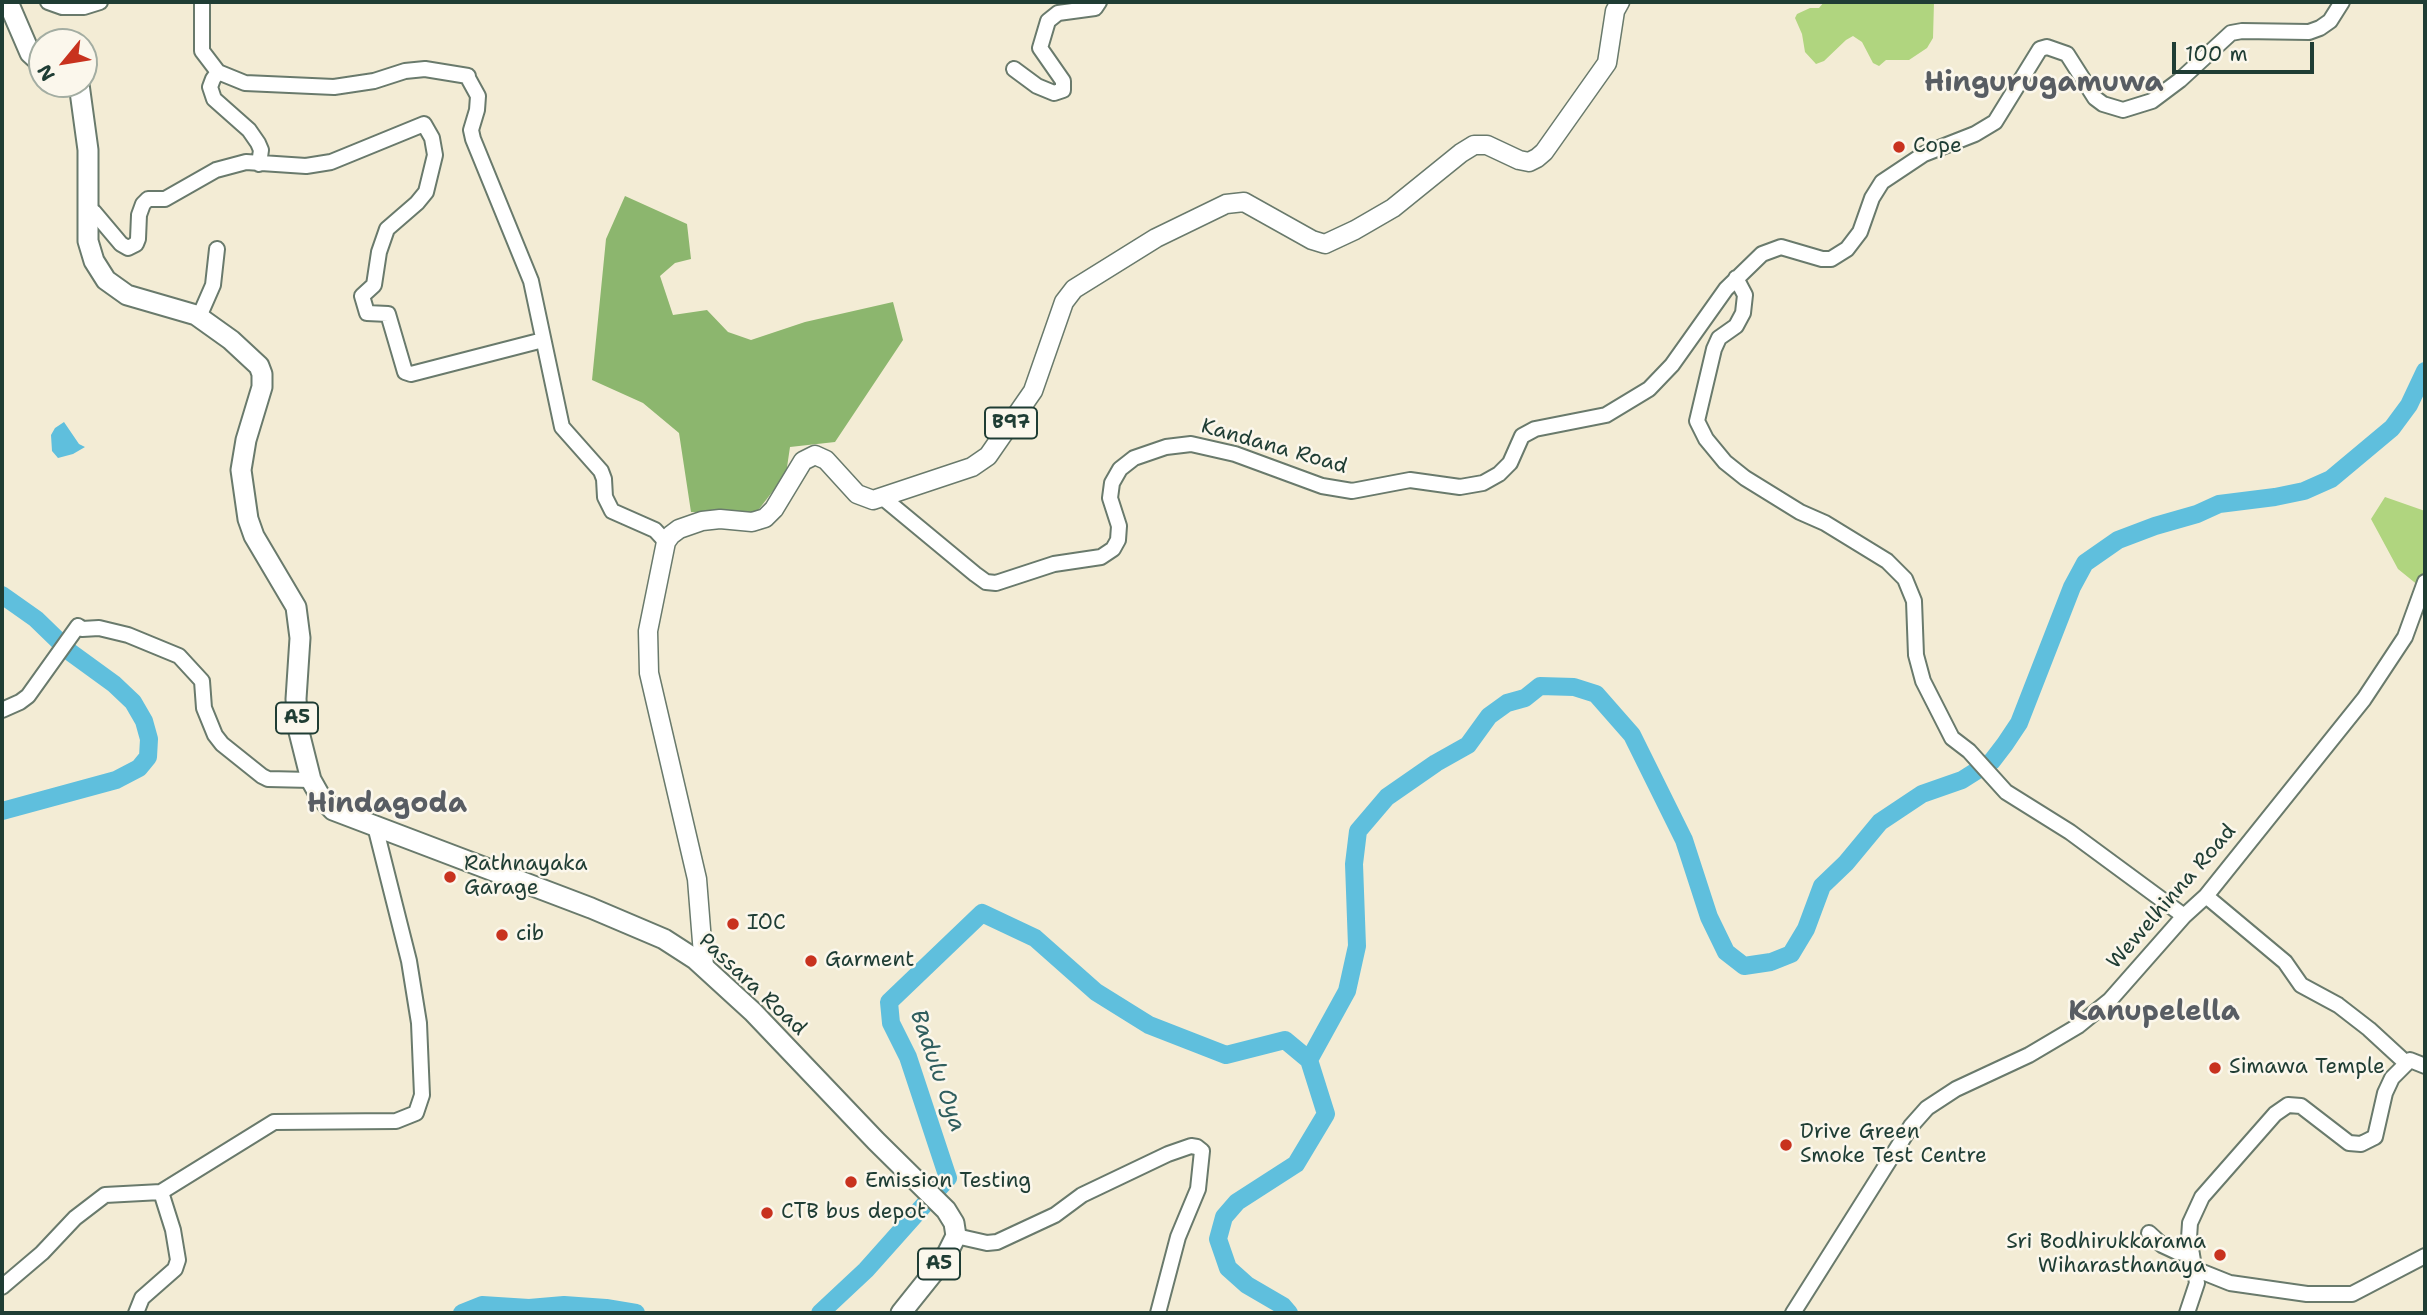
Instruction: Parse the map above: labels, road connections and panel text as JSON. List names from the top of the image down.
{
  "streets": {
    "highway": ["A5", "Passara Road"],
    "main road": ["B97"],
    "street": ["Kandana Road", "Wewelhinna Road"]
  },
  "crossings": [
    ["B97", "Kandana Road"],
    ["A5", "Passara Road"]
  ],
  "districts": ["Hingurugamuwa", "Hindagoda", "Kanupelella"],
  "water": ["Badulu Oya"],
  "places": [
    "Cope",
    "Rathnayaka Garage",
    "IOC",
    "cib",
    "Garment",
    "Simawa Temple",
    "Drive Green Smoke Test Centre",
    "Emission Testing",
    "CTB bus depot",
    "Sri Bodhirukkarama Wiharasthanaya"
  ],
  "scale_bar": "100 m",
  "north": "bottom left"
}
